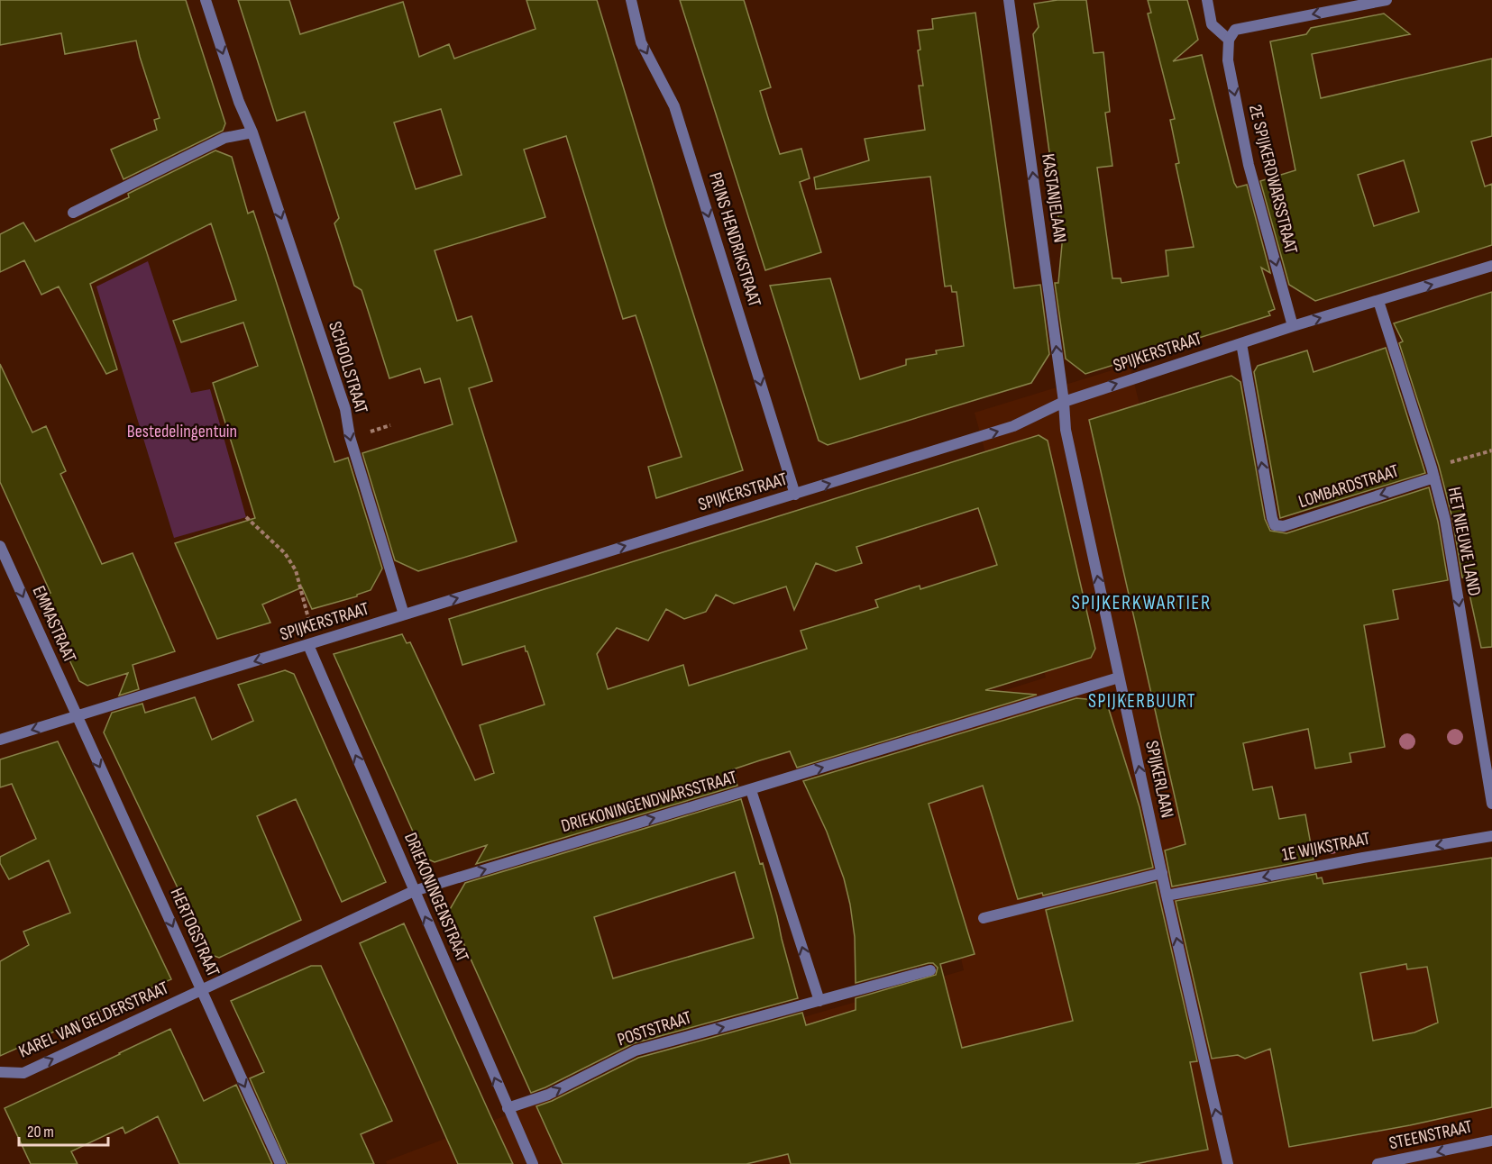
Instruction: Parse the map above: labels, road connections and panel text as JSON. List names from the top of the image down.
{
  "streets": {
    "street": [
      "2E SPIJKERDWARSSTRAAT",
      "KASTANJELAAN",
      "PRINS HENDRIKSTRAAT",
      "SPIJKERSTRAAT",
      "SCHOOLSTRAAT",
      "LOMBARDSTRAAT",
      "HET NIEUWE LAND",
      "EMMASTRAAT",
      "SPIJKERLAAN",
      "DRIEKONINGENDWARSSTRAAT",
      "1E WIJKSTRAAT",
      "DRIEKONINGENSTRAAT",
      "HERTOGSTRAAT",
      "KAREL VAN GELDERSTRAAT",
      "POSTSTRAAT",
      "STEENSTRAAT"
    ]
  },
  "crossings": [
    ["2E SPIJKERDWARSSTRAAT", "SPIJKERSTRAAT"],
    ["KASTANJELAAN", "SPIJKERSTRAAT"],
    ["KASTANJELAAN", "SPIJKERLAAN"],
    ["PRINS HENDRIKSTRAAT", "SPIJKERSTRAAT"],
    ["SPIJKERSTRAAT", "SCHOOLSTRAAT"],
    ["SPIJKERSTRAAT", "LOMBARDSTRAAT"],
    ["SPIJKERSTRAAT", "EMMASTRAAT"],
    ["SPIJKERSTRAAT", "SPIJKERLAAN"],
    ["SPIJKERSTRAAT", "DRIEKONINGENSTRAAT"],
    ["SPIJKERSTRAAT", "HERTOGSTRAAT"],
    ["LOMBARDSTRAAT", "HET NIEUWE LAND"],
    ["EMMASTRAAT", "HERTOGSTRAAT"],
    ["SPIJKERLAAN", "DRIEKONINGENDWARSSTRAAT"],
    ["SPIJKERLAAN", "1E WIJKSTRAAT"],
    ["DRIEKONINGENDWARSSTRAAT", "DRIEKONINGENSTRAAT"],
    ["DRIEKONINGENDWARSSTRAAT", "HERTOGSTRAAT"],
    ["DRIEKONINGENDWARSSTRAAT", "KAREL VAN GELDERSTRAAT"],
    ["DRIEKONINGENSTRAAT", "POSTSTRAAT"],
    ["HERTOGSTRAAT", "KAREL VAN GELDERSTRAAT"]
  ],
  "one_way": [
    "2E SPIJKERDWARSSTRAAT",
    "KASTANJELAAN",
    "PRINS HENDRIKSTRAAT",
    "SCHOOLSTRAAT",
    "HET NIEUWE LAND",
    "EMMASTRAAT",
    "SPIJKERLAAN",
    "DRIEKONINGENDWARSSTRAAT",
    "1E WIJKSTRAAT",
    "DRIEKONINGENSTRAAT",
    "HERTOGSTRAAT",
    "KAREL VAN GELDERSTRAAT",
    "POSTSTRAAT",
    "STEENSTRAAT"
  ],
  "districts": ["SPIJKERKWARTIER", "SPIJKERBUURT"],
  "parks": ["Bestedelingentuin"],
  "scale_bar": "20 m"
}
